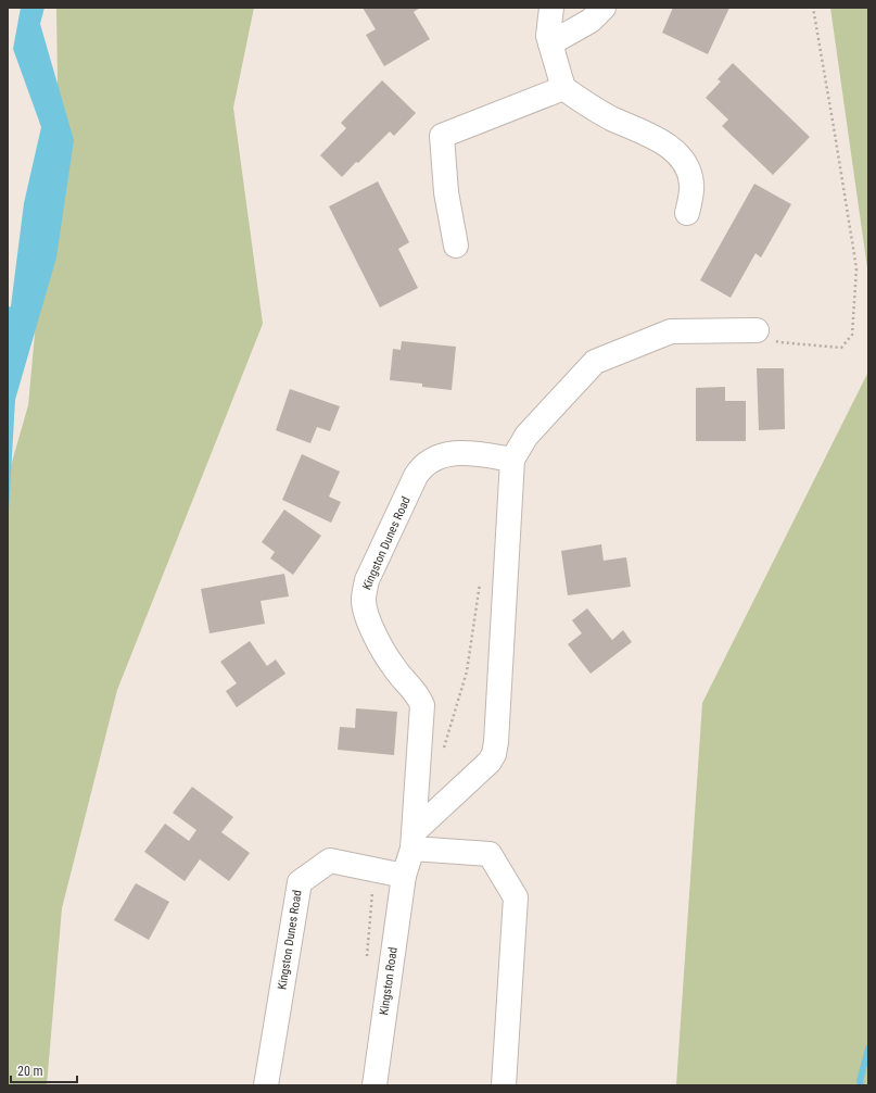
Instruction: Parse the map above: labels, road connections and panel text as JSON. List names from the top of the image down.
{
  "streets": {
    "street": ["Kingston Dunes Road", "Kingston Road"]
  },
  "crossings": [
    ["Kingston Dunes Road", "Kingston Road"]
  ],
  "scale_bar": "20 m"
}
